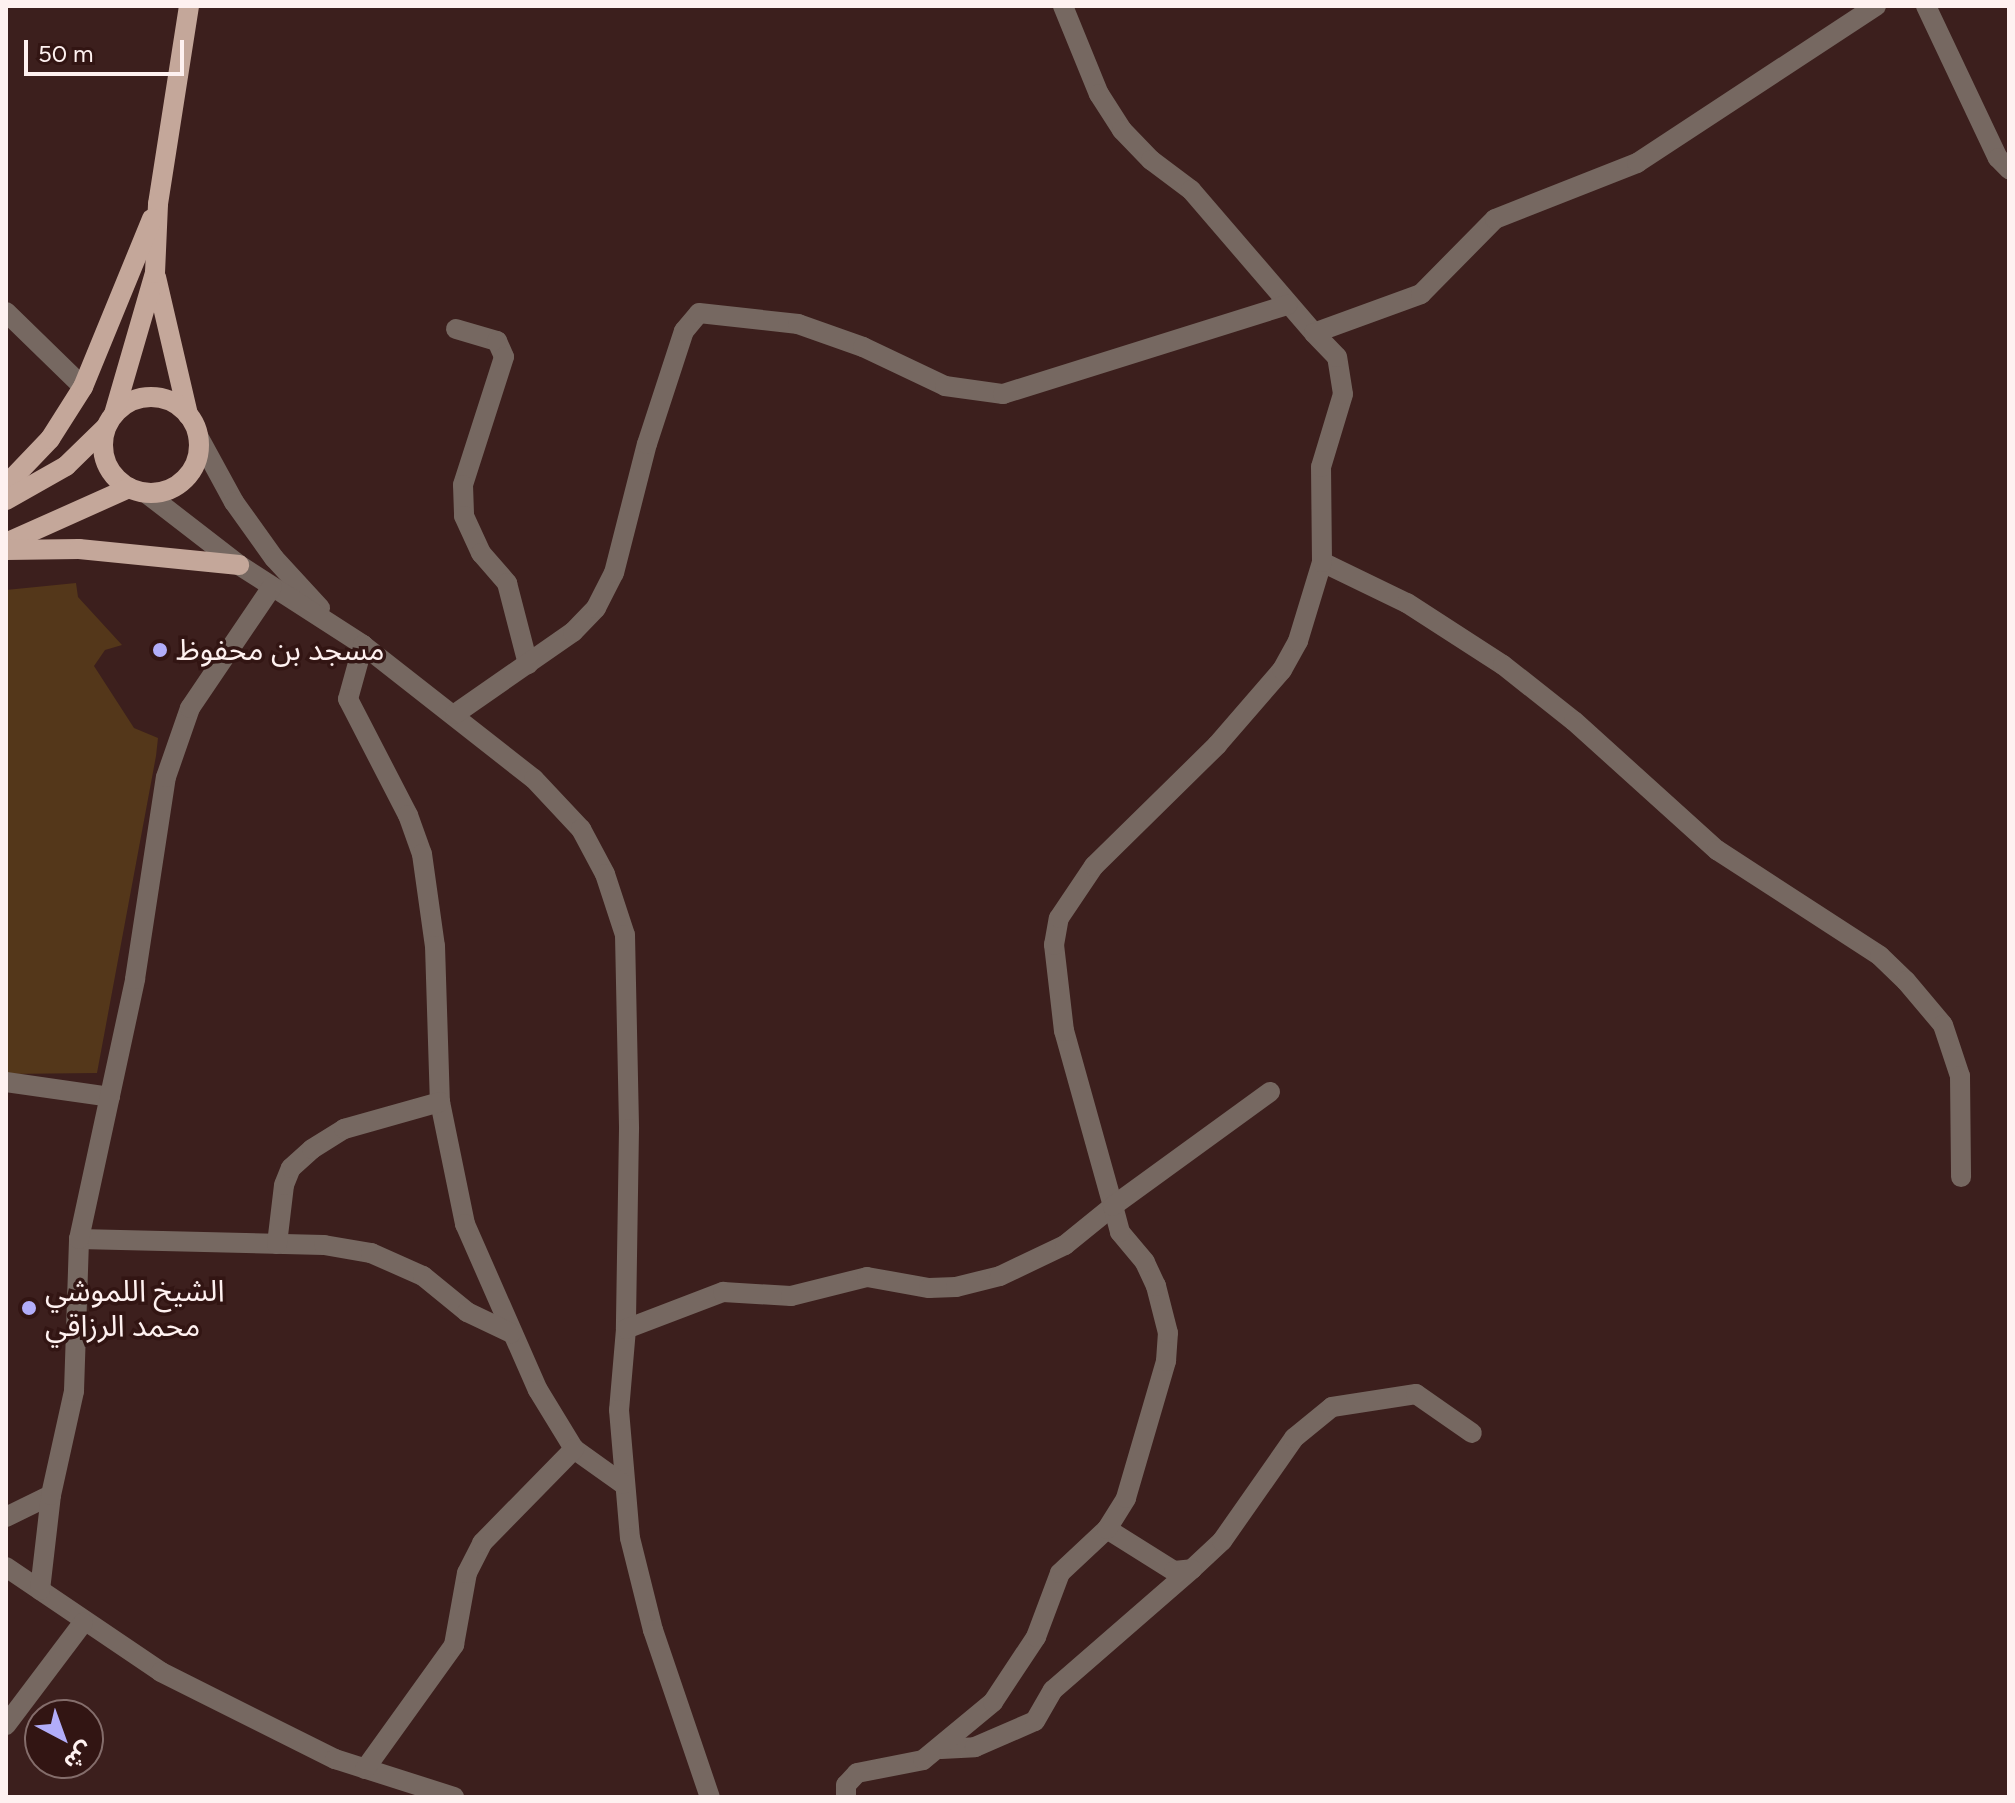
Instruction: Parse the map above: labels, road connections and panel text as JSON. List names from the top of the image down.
{
  "places": ["مسجد بن محفوظ", "الشيخ اللموشي محمد الرزاقي"],
  "scale_bar": "50 m",
  "north": "bottom right"
}
